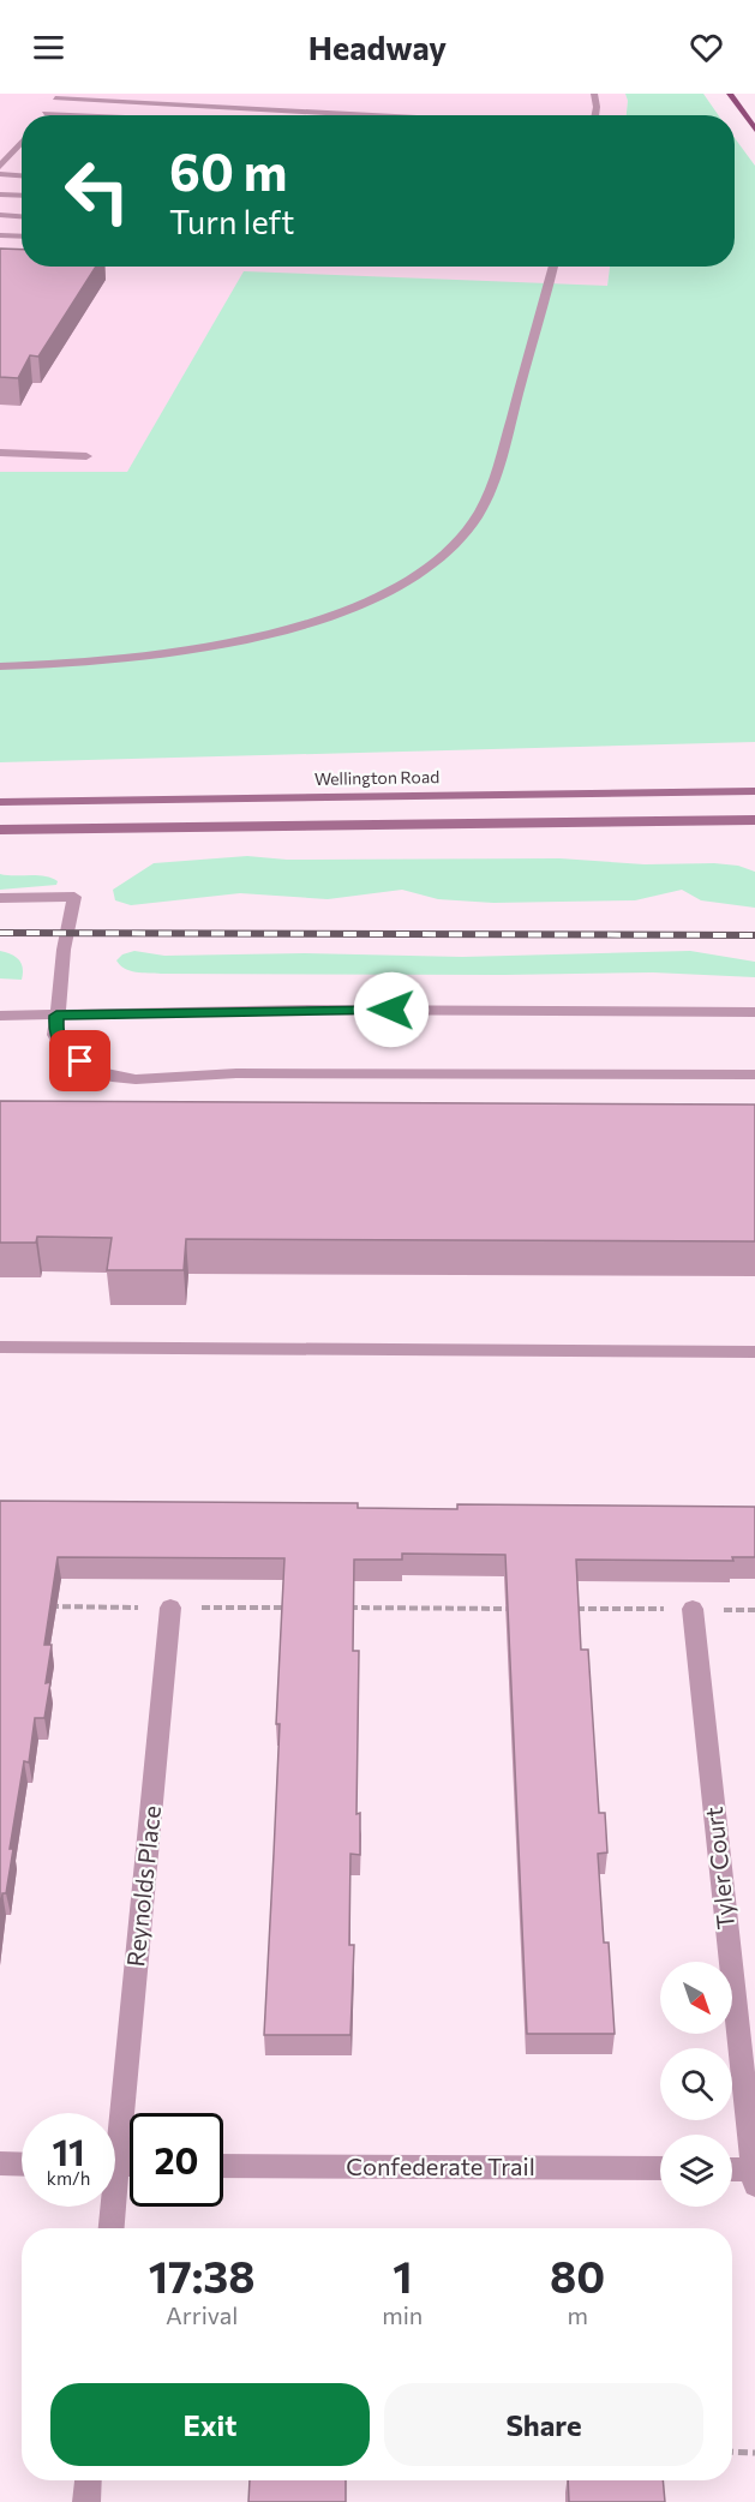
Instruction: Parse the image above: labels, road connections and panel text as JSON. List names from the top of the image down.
{
  "streets": {
    "main road": ["Wellington Road"],
    "street": ["Tyler Court", "Reynolds Place", "Confederate Trail"]
  },
  "north": "bottom right",
  "page": {
    "header": "Headway",
    "turn": ["60 m", "Turn left"],
    "speed": "11 km/h",
    "limit": "20",
    "eta": [
      "17:38",
      "Arrival",
      "1",
      "min",
      "80",
      "m"
    ],
    "buttons": ["Exit", "Share"]
  }
}
